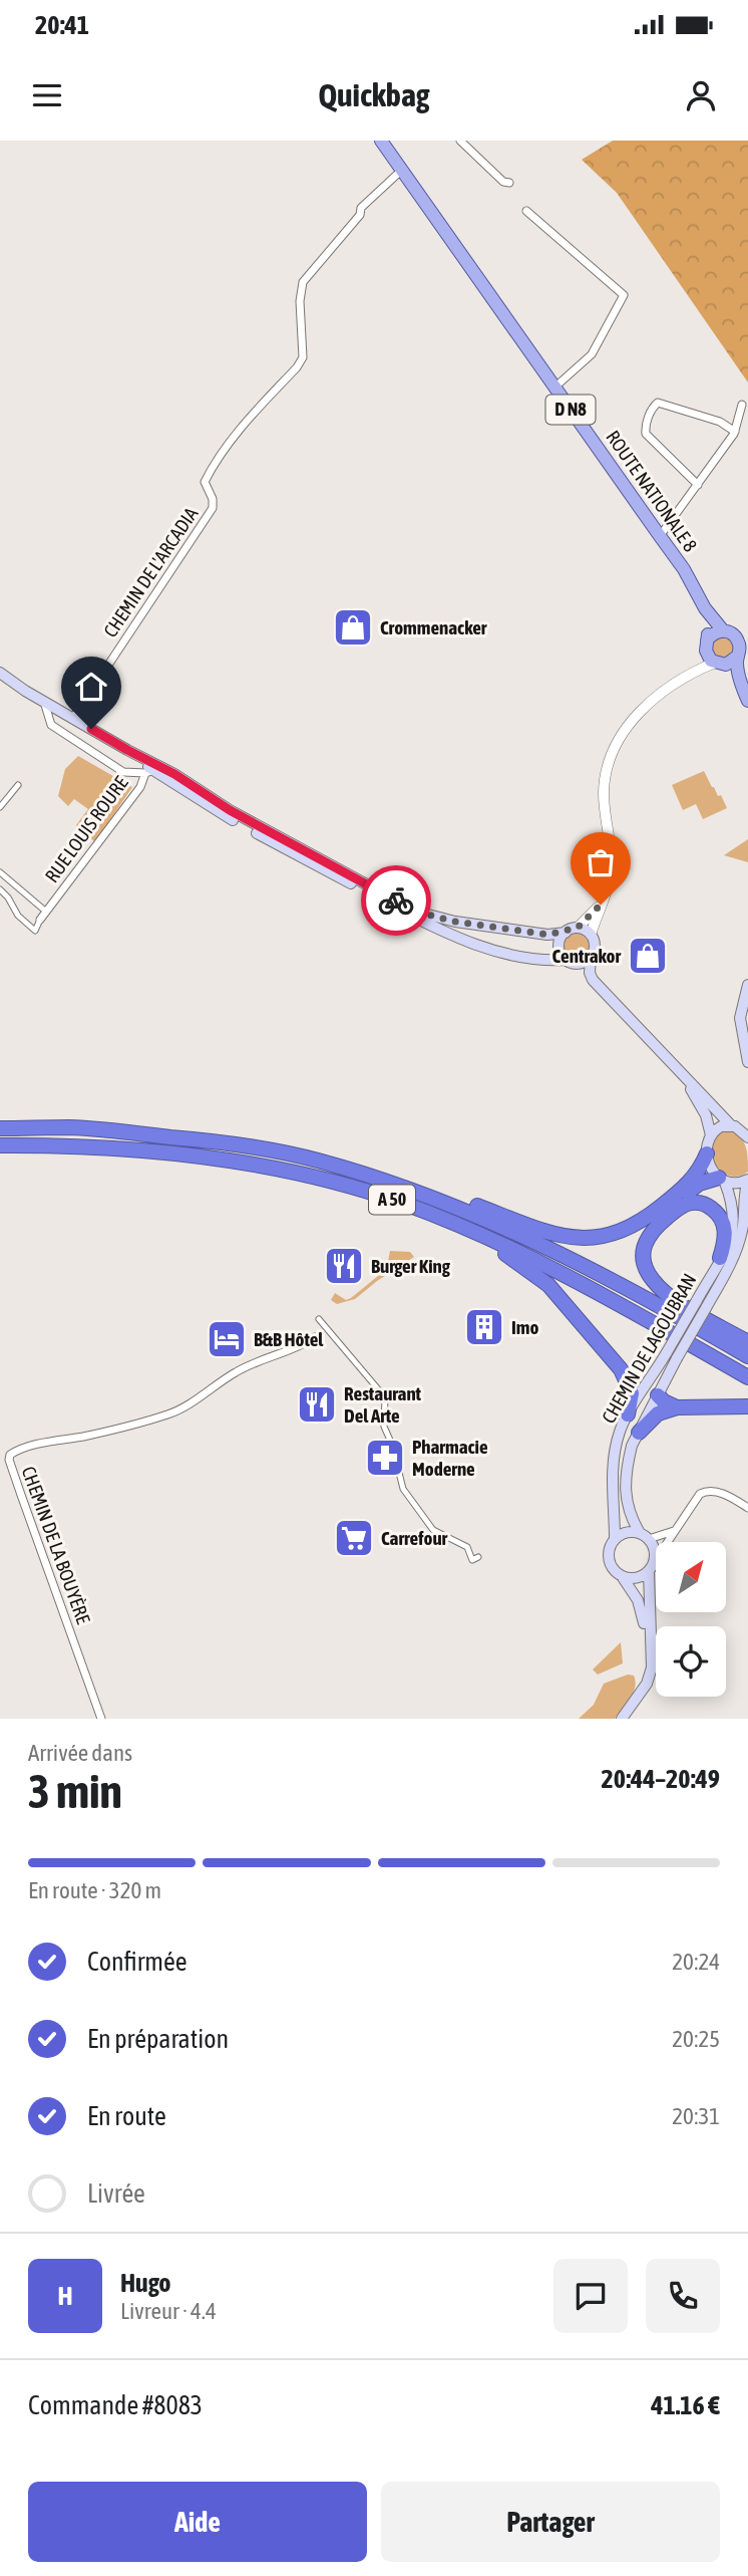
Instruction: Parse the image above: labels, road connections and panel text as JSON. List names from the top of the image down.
{
  "streets": {
    "highway": ["A 50"],
    "main road": ["D N8", "ROUTE NATIONALE 8", "CHEMIN DE LAGOUBRAN"],
    "street": ["CHEMIN DE L'ARCADIA", "RUE LOUIS ROURE", "CHEMIN DE LA BOUYÈRE"]
  },
  "crossings": [
    ["ROUTE NATIONALE 8", "CHEMIN DE L'ARCADIA"]
  ],
  "places": {
    "shop": ["Crommenacker", "Centrakor"],
    "restaurant": ["Burger King", "Restaurant Del Arte"],
    "building": ["Imo"],
    "hotel": ["B&B Hôtel"],
    "pharmacy": ["Pharmacie Moderne"],
    "supermarket": ["Carrefour"]
  },
  "north": "top right",
  "page": {
    "status": "20:41",
    "header": "Quickbag",
    "heading": ["3 min", "Arrivée dans", "20:44–20:49"],
    "panel": [
      "Hugo",
      "Livreur · 4.4",
      "Commande #8083",
      "41.16 €"
    ],
    "bar": "En route · 320 m",
    "list": [
      ["Confirmée", "20:24"],
      ["En préparation", "20:25"],
      ["En route", "20:31"],
      "Livrée"
    ],
    "round": "H",
    "buttons": ["Aide", "Partager"]
  }
}
